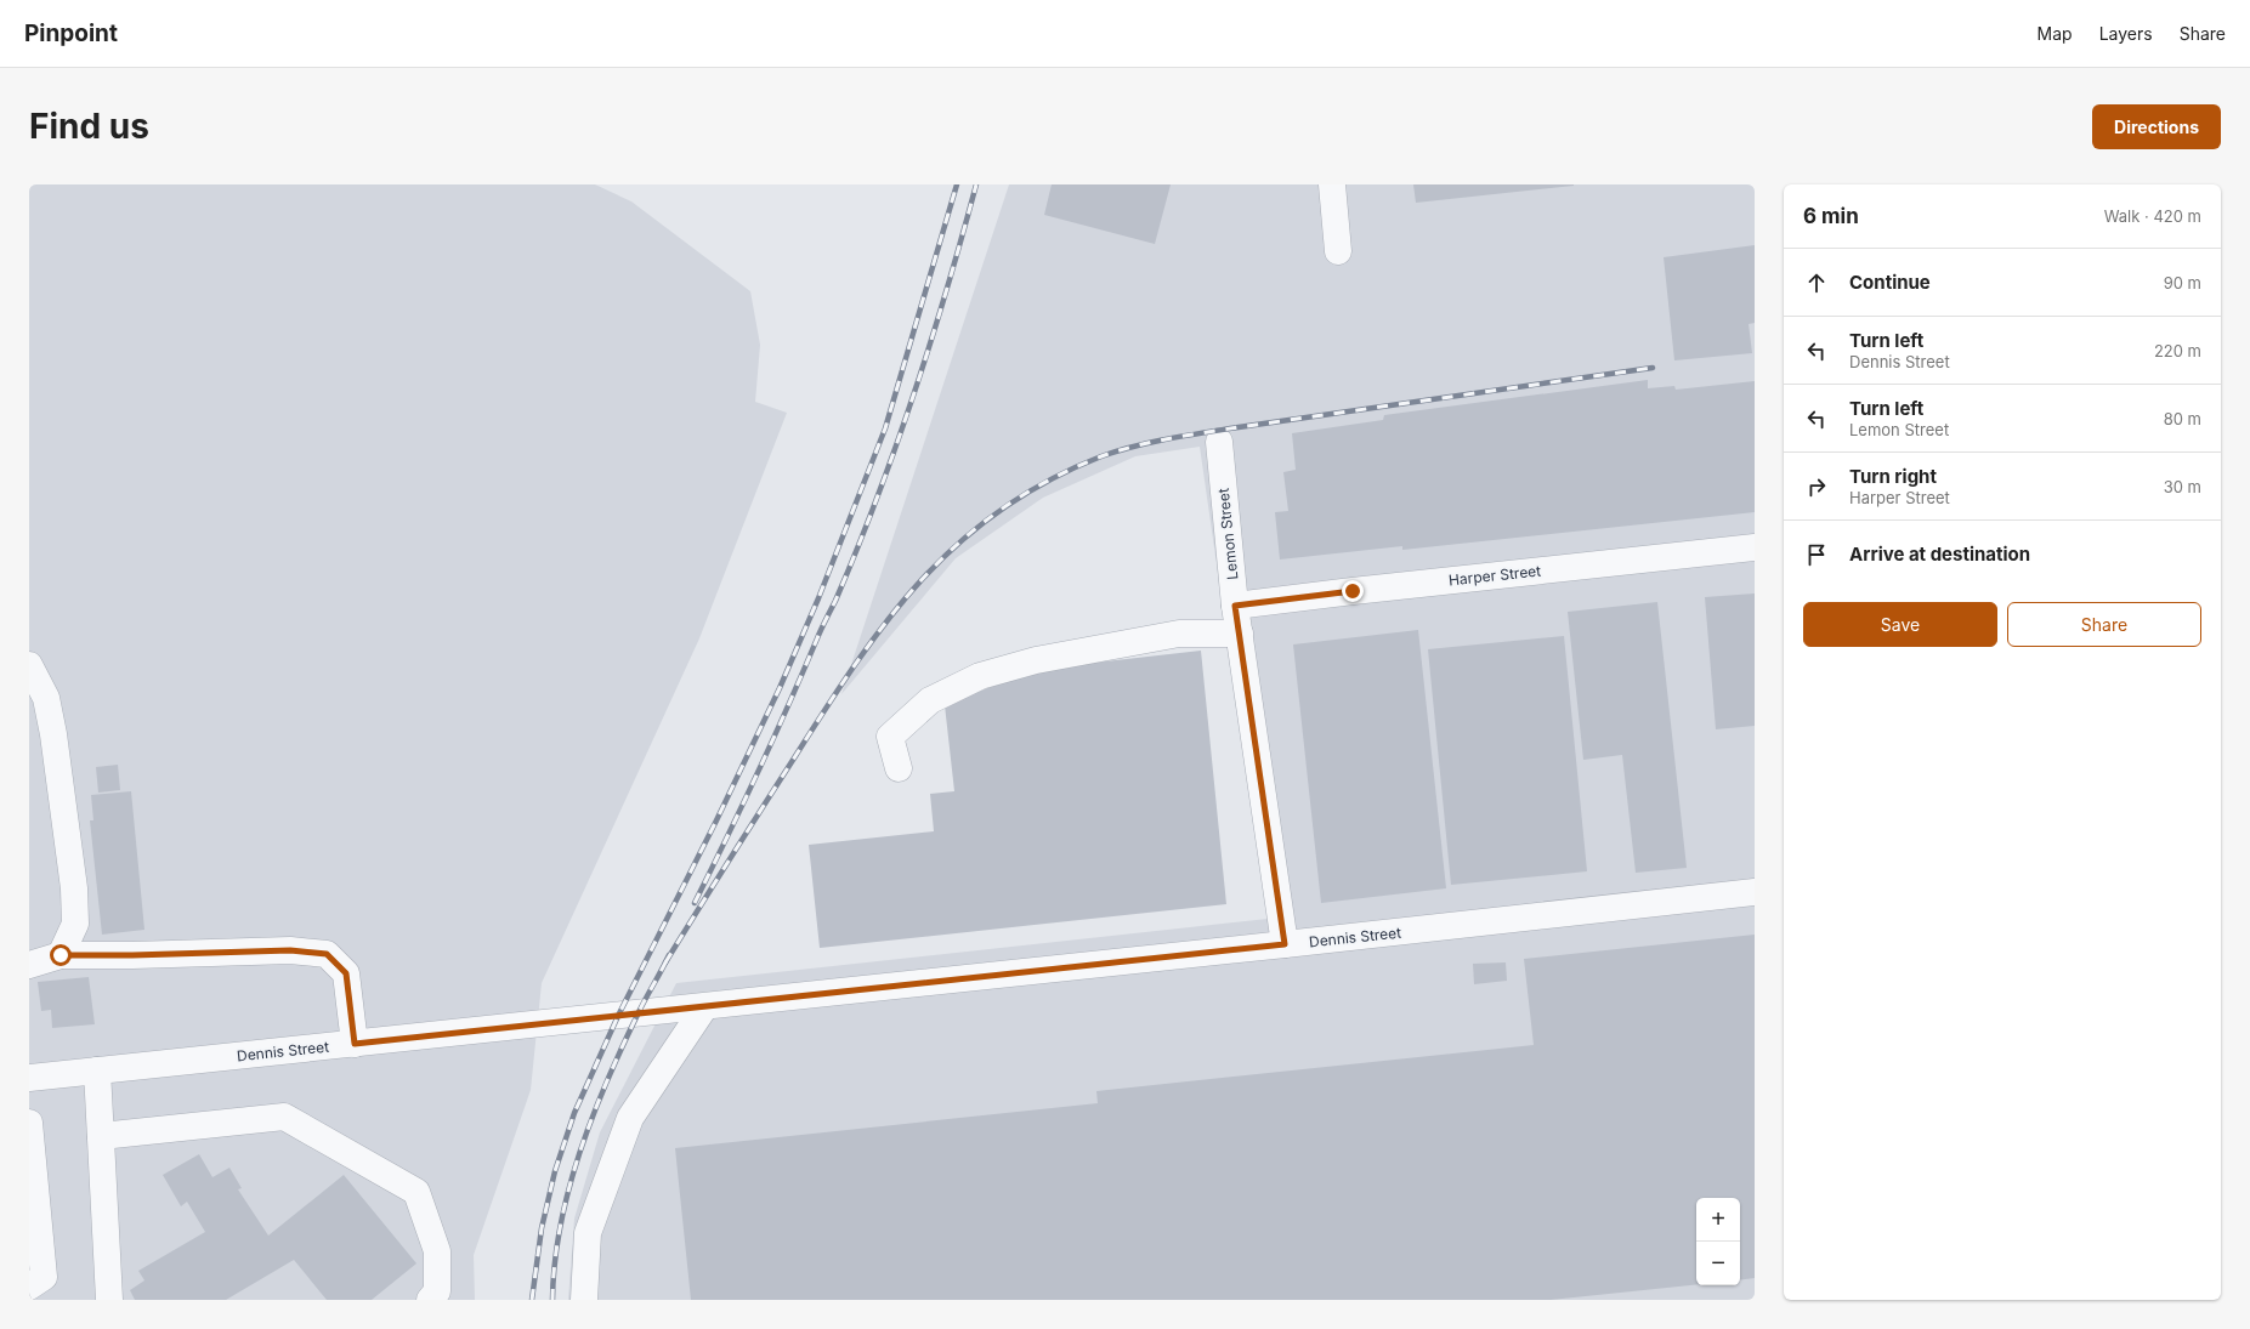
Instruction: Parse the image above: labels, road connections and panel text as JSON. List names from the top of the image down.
{
  "streets": {
    "street": ["Lemon Street", "Harper Street", "Dennis Street"]
  },
  "crossings": [
    ["Lemon Street", "Harper Street"],
    ["Lemon Street", "Dennis Street"]
  ],
  "page": {
    "header": "Pinpoint",
    "nav": ["Map", "Layers", "Share"],
    "buttons": [
      "Directions",
      ["Save", "Share"]
    ],
    "title": "Find us",
    "heading": ["6 min", "Walk · 420 m"],
    "list": [
      ["Continue", "90 m"],
      ["Turn left", "Dennis Street", "220 m"],
      ["Turn left", "Lemon Street", "80 m"],
      ["Turn right", "Harper Street", "30 m"],
      "Arrive at destination"
    ],
    "map_buttons": ["+", "−"]
  }
}
